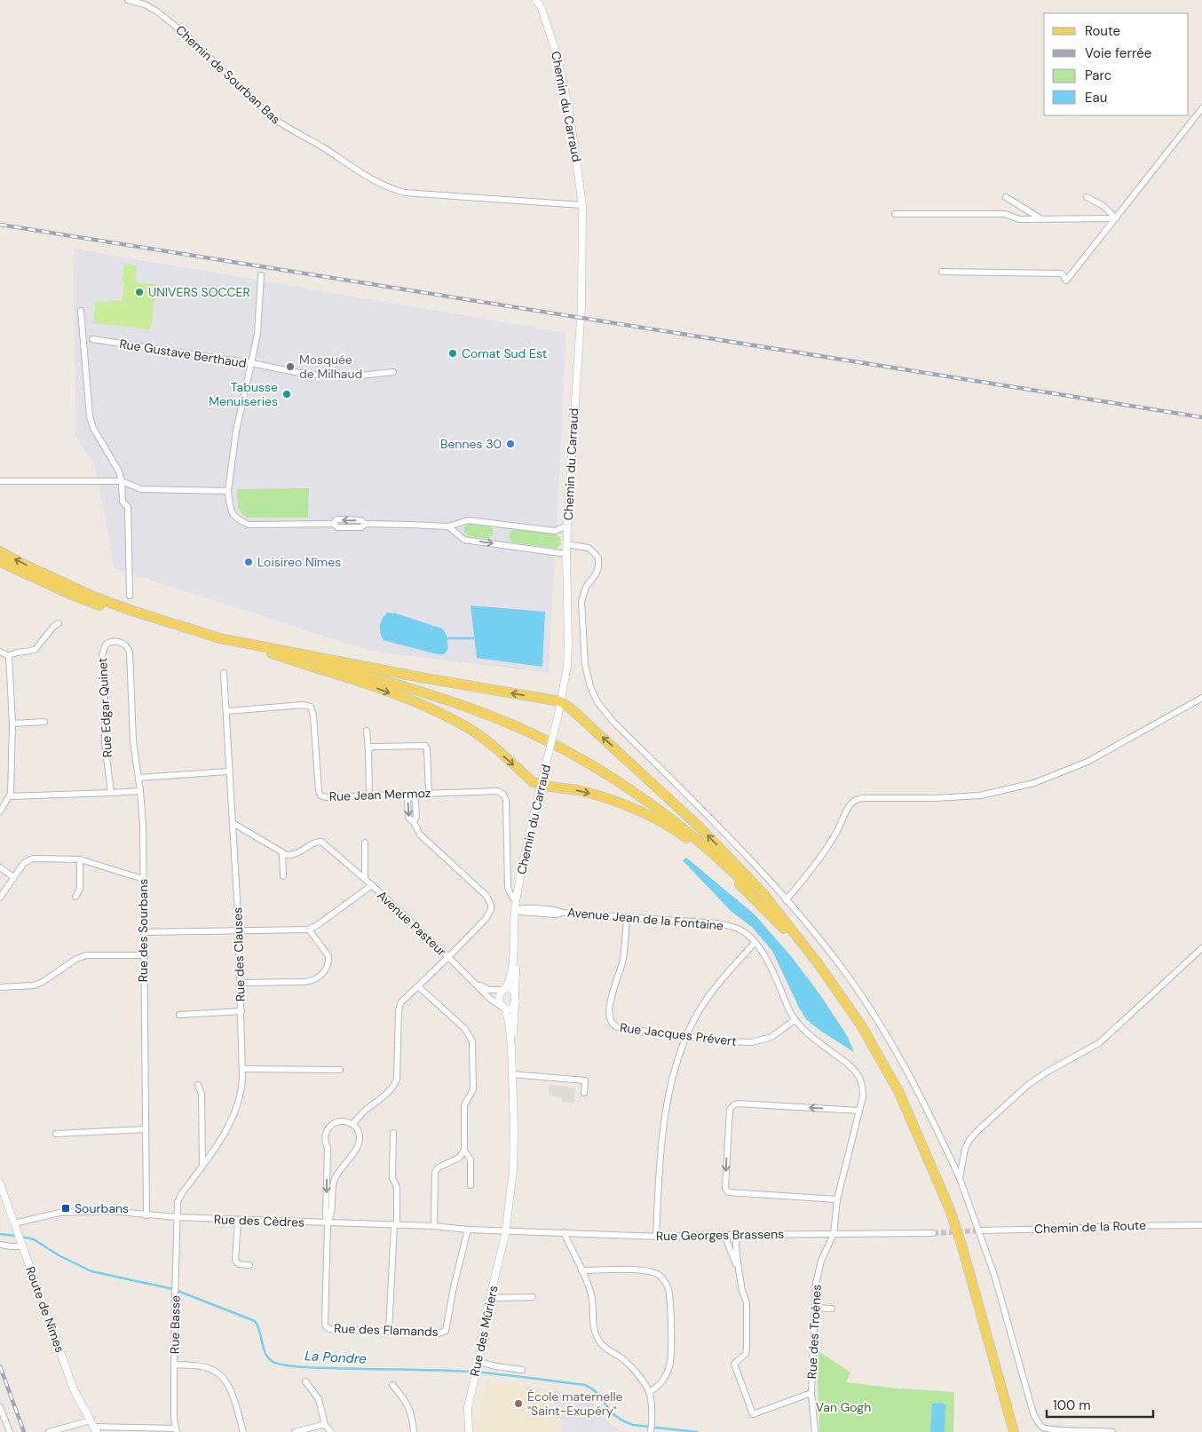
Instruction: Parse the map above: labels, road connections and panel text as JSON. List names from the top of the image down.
{
  "streets": {
    "street": [
      "Chemin de Sourban Bas",
      "Chemin du Carraud",
      "Rue Gustave Berthaud",
      "Rue Edgar Quinet",
      "Rue Jean Mermoz",
      "Avenue Jean de la Fontaine",
      "Avenue Pasteur",
      "Rue des Sourbans",
      "Rue des Clauses",
      "Rue Jacques Prévert",
      "Rue des Cèdres",
      "Chemin de la Route",
      "Rue Georges Brassens",
      "Route de Nîmes",
      "Rue Basse",
      "Rue des Flamands",
      "Rue des Mûriers",
      "Rue des Troènes"
    ]
  },
  "crossings": [
    ["Chemin de Sourban Bas", "Chemin du Carraud"],
    ["Chemin du Carraud", "Rue Jean Mermoz"],
    ["Chemin du Carraud", "Avenue Jean de la Fontaine"],
    ["Chemin du Carraud", "Avenue Pasteur"],
    ["Chemin du Carraud", "Rue des Cèdres"],
    ["Chemin du Carraud", "Rue Georges Brassens"],
    ["Chemin du Carraud", "Rue des Mûriers"],
    ["Rue Edgar Quinet", "Rue des Sourbans"],
    ["Rue Jean Mermoz", "Rue des Clauses"],
    ["Avenue Jean de la Fontaine", "Rue Jacques Prévert"],
    ["Avenue Jean de la Fontaine", "Rue Georges Brassens"],
    ["Avenue Jean de la Fontaine", "Rue des Troènes"],
    ["Rue des Sourbans", "Rue des Cèdres"],
    ["Rue des Clauses", "Rue des Cèdres"],
    ["Rue des Clauses", "Rue Basse"],
    ["Rue des Cèdres", "Rue Georges Brassens"],
    ["Rue des Cèdres", "Route de Nîmes"],
    ["Rue des Cèdres", "Rue Basse"],
    ["Rue des Cèdres", "Rue des Flamands"],
    ["Rue des Cèdres", "Rue des Mûriers"],
    ["Rue Georges Brassens", "Rue des Mûriers"],
    ["Rue Georges Brassens", "Rue des Troènes"]
  ],
  "water": ["La Pondre"],
  "parks": ["Van Gogh"],
  "places": {
    "other": [
      "UNIVERS SOCCER",
      "Comat Sud Est",
      "Mosquée de Milhaud",
      "Tabusse Menuiseries",
      "Bennes 30",
      "Loisireo Nîmes",
      "École maternelle \"Saint-Exupéry\""
    ],
    "transit": ["Sourbans"]
  },
  "legend": [
    "Route",
    "Voie ferrée",
    "Parc",
    "Eau"
  ],
  "scale_bar": "100 m"
}
